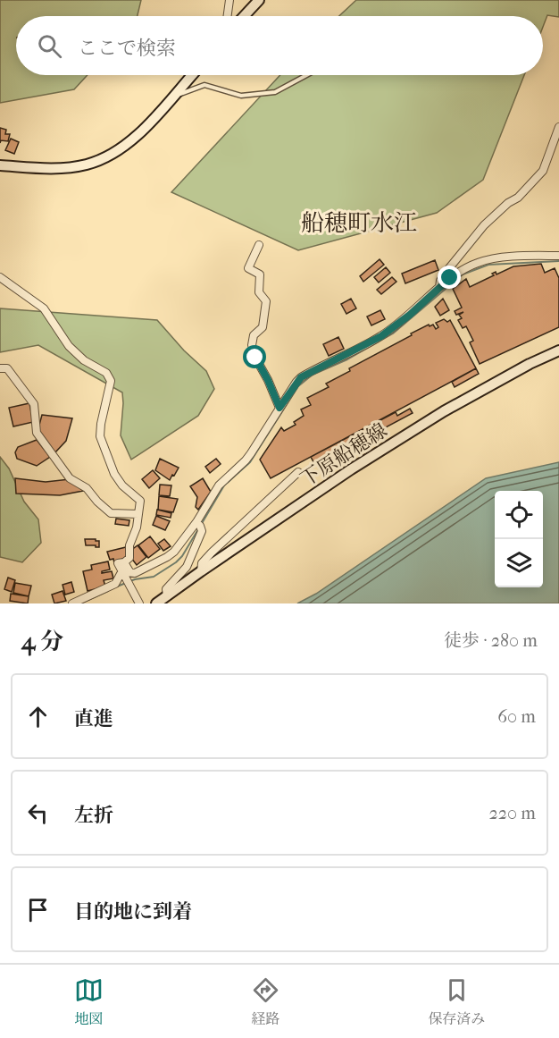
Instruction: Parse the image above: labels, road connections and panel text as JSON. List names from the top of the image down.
{
  "streets": {
    "main road": ["下原船穂線"]
  },
  "districts": ["船穂町水江"],
  "page": {
    "search": "ここで検索",
    "heading": ["4 分", "徒歩 · 280 m"],
    "list": [
      ["直進", "60 m"],
      ["左折", "220 m"],
      "目的地に到着"
    ],
    "nav": ["地図", "経路", "保存済み"]
  }
}
